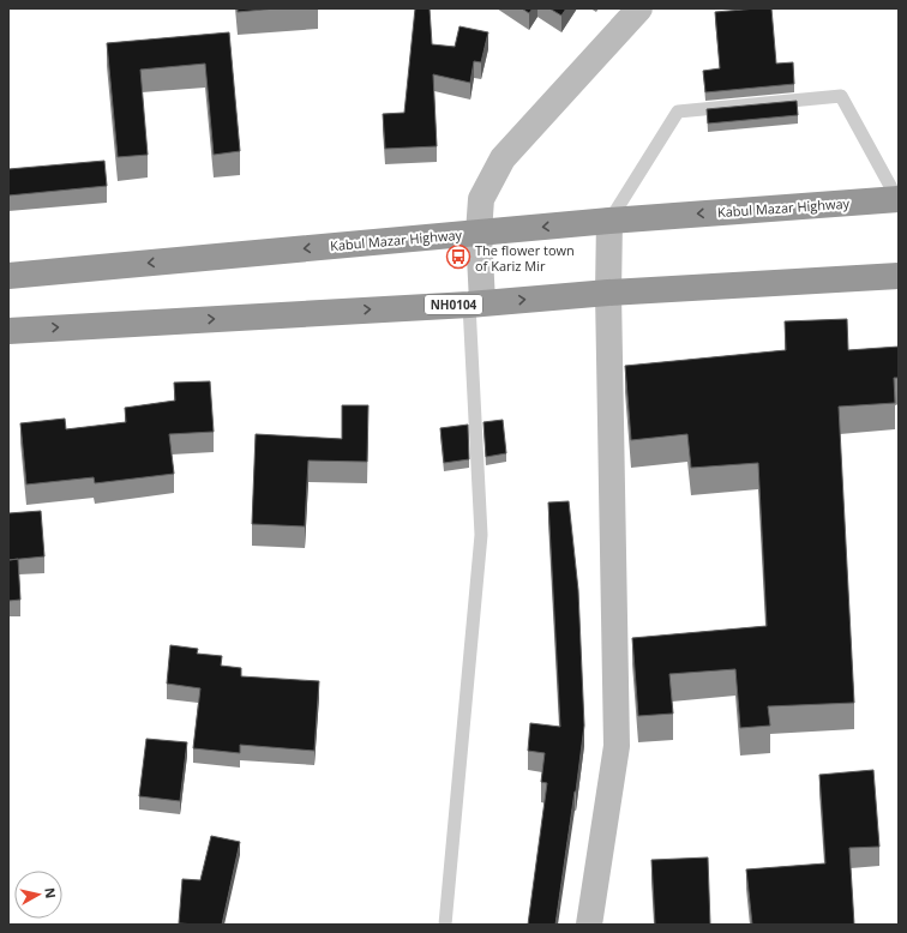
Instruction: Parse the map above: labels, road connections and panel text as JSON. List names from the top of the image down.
{
  "streets": {
    "highway": ["Kabul Mazar Highway", "NH0104"]
  },
  "places": {
    "bus stop": ["The flower town of Kariz Mir"]
  },
  "north": "right"
}
